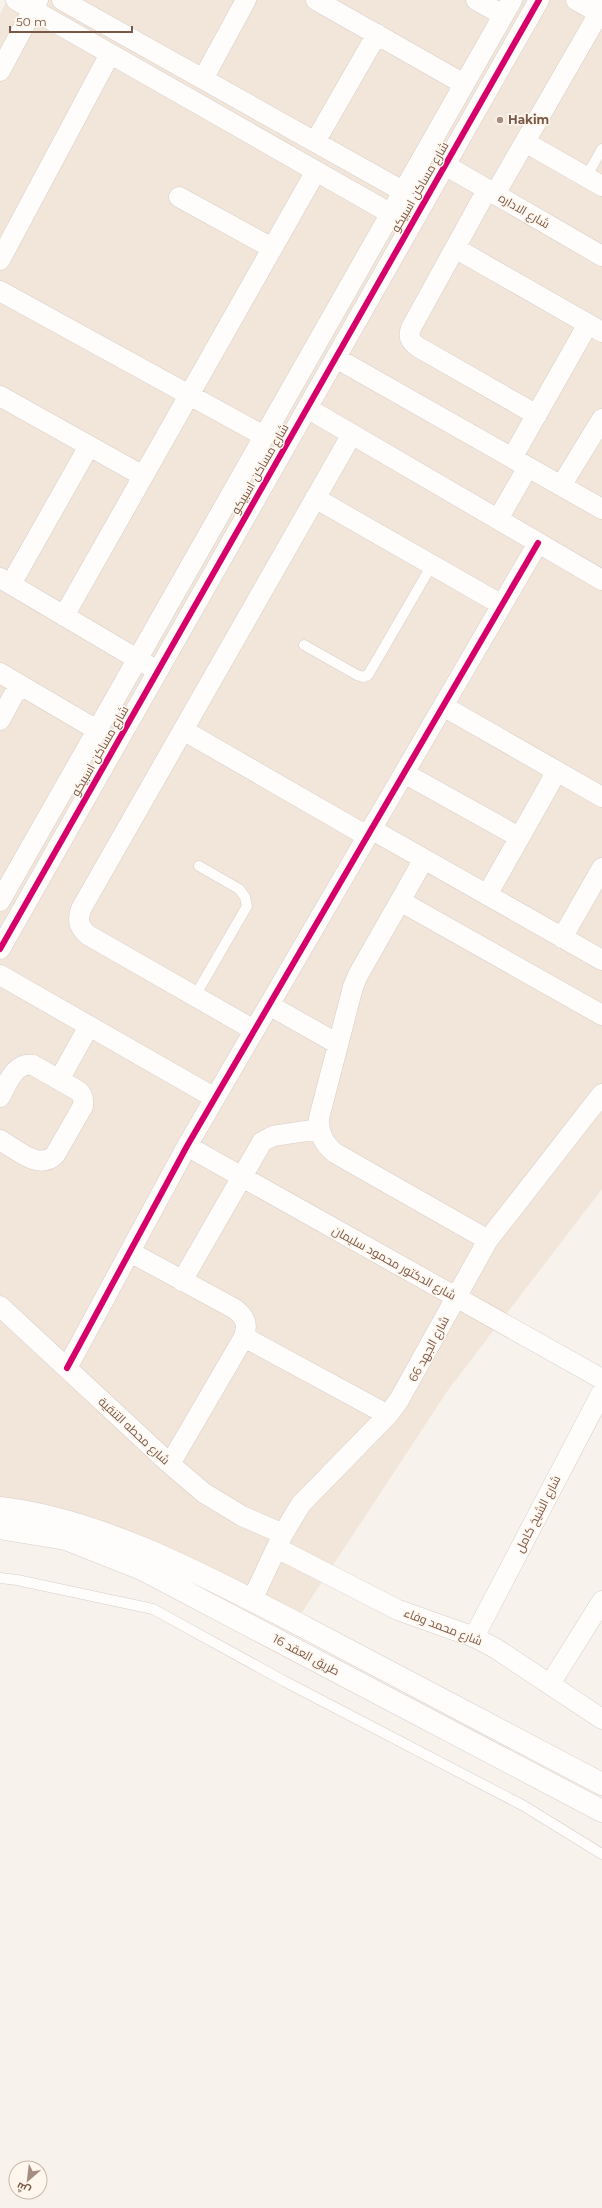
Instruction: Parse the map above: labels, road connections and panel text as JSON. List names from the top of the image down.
{
  "streets": {
    "street": [
      "شارع مساكن اسبيكو",
      "شارع الاداره",
      "شارع الدكتور محمود سليمان",
      "شارع الجهد 66",
      "شارع محطه التنقية",
      "شارع الشيخ كامل",
      "شارع محمد وفاء",
      "طريق العقد 16"
    ]
  },
  "crossings": [
    ["شارع مساكن اسبيكو", "شارع الاداره"],
    ["شارع الدكتور محمود سليمان", "شارع الجهد 66"],
    ["شارع الجهد 66", "شارع محطه التنقية"],
    ["شارع الجهد 66", "شارع محمد وفاء"],
    ["شارع الجهد 66", "طريق العقد 16"],
    ["شارع محطه التنقية", "شارع محمد وفاء"],
    ["شارع الشيخ كامل", "شارع محمد وفاء"]
  ],
  "places": ["Hakim"],
  "scale_bar": "50 m",
  "north": "bottom left"
}
